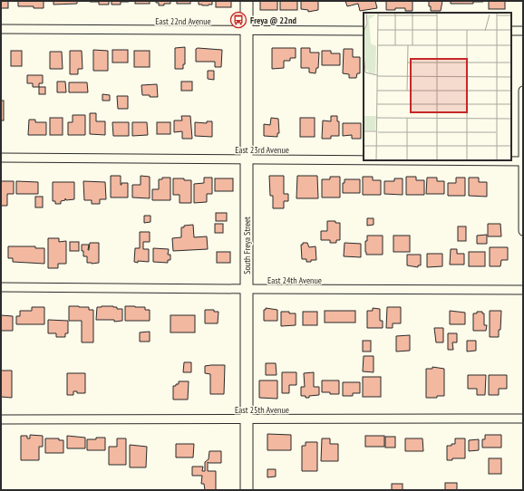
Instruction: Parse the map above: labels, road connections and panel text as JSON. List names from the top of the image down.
{
  "streets": {
    "main road": ["South Freya Street"],
    "street": [
      "East 22nd Avenue",
      "East 23rd Avenue",
      "East 24th Avenue",
      "East 25th Avenue"
    ]
  },
  "crossings": [
    ["East 22nd Avenue", "South Freya Street"],
    ["East 23rd Avenue", "South Freya Street"],
    ["South Freya Street", "East 24th Avenue"],
    ["South Freya Street", "East 25th Avenue"]
  ],
  "places": {
    "bus stop": ["Freya @ 22nd"]
  }
}
